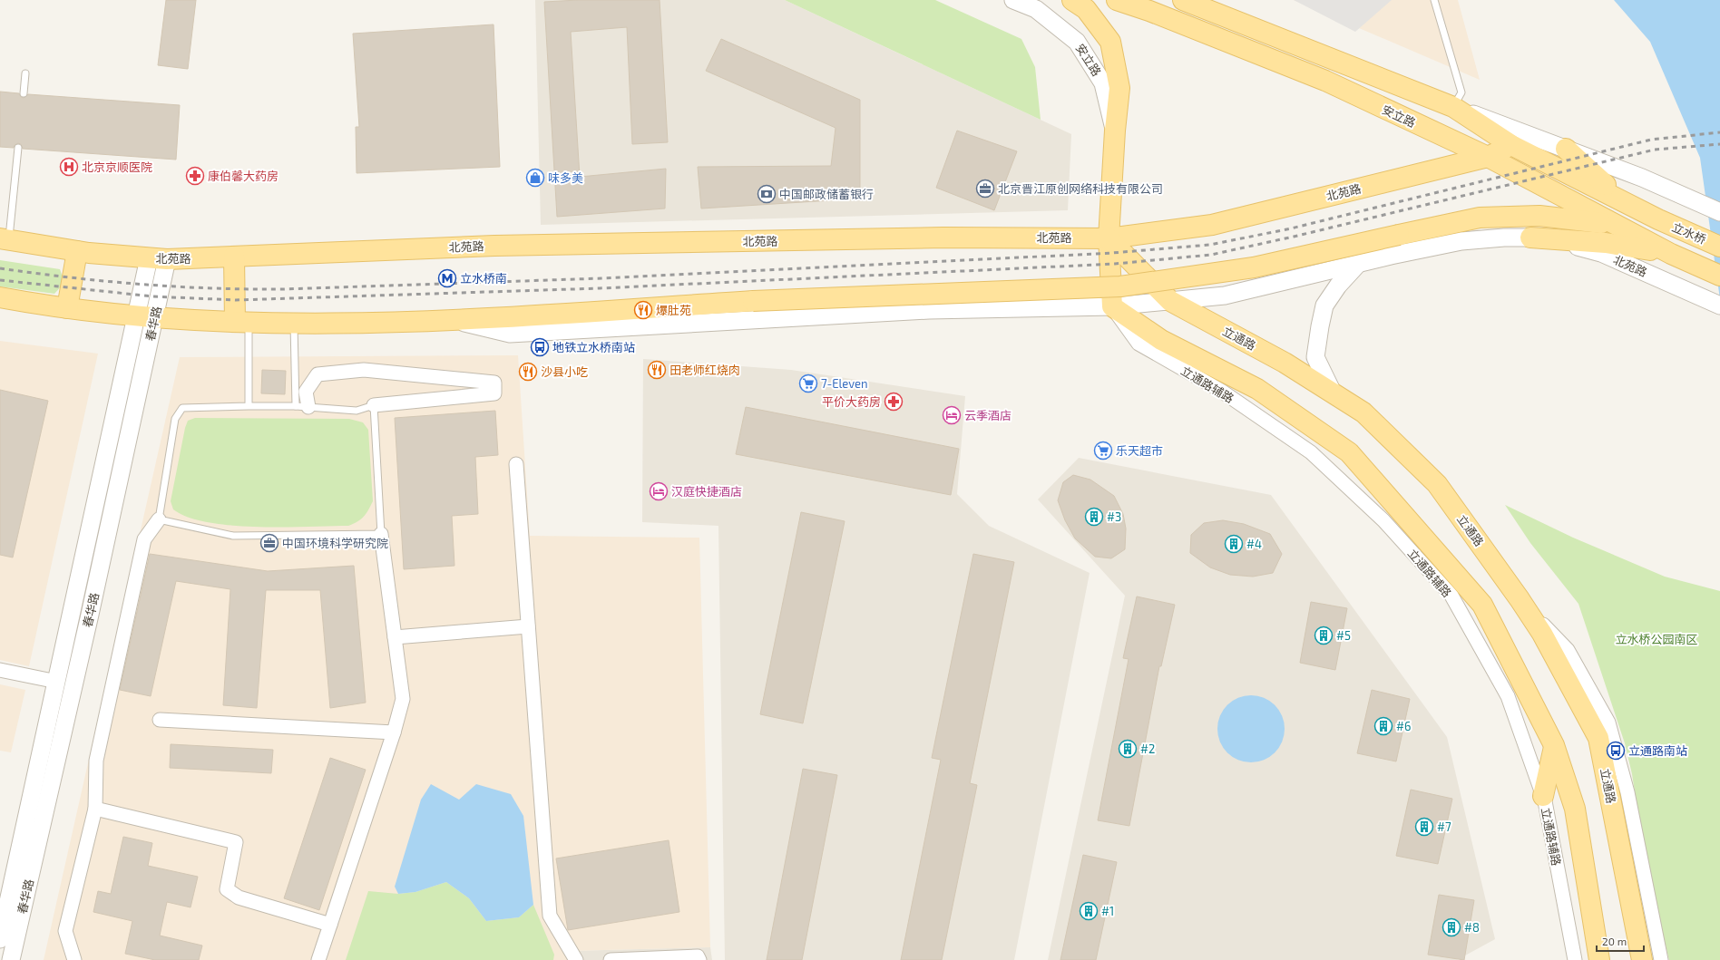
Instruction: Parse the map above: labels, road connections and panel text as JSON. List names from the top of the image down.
{
  "streets": {
    "main road": [
      "安立路",
      "北苑路",
      "立水桥",
      "立通路"
    ],
    "street": ["春华路", "立通路辅路"]
  },
  "crossings": [
    ["安立路", "北苑路"],
    ["安立路", "立通路"],
    ["安立路", "立通路辅路"],
    ["北苑路", "春华路"],
    ["北苑路", "立通路"],
    ["北苑路", "立通路辅路"]
  ],
  "parks": ["立水桥公园南区"],
  "places": {
    "hospital": ["北京京顺医院"],
    "pharmacy": ["康伯馨大药房", "平价大药房"],
    "shop": ["味多美"],
    "office": ["北京晋江原创网络科技有限公司", "中国环境科学研究院"],
    "bank": ["中国邮政储蓄银行"],
    "metro station": ["立水桥南"],
    "restaurant": ["爆肚苑", "田老师红烧肉", "沙县小吃"],
    "bus stop": ["地铁立水桥南站", "立通路南站"],
    "supermarket": ["7-Eleven", "乐天超市"],
    "hotel": ["云季酒店", "汉庭快捷酒店"],
    "building": [
      "#3",
      "#4",
      "#5",
      "#6",
      "#2",
      "#7",
      "#1",
      "#8"
    ]
  },
  "scale_bar": "20 m"
}
